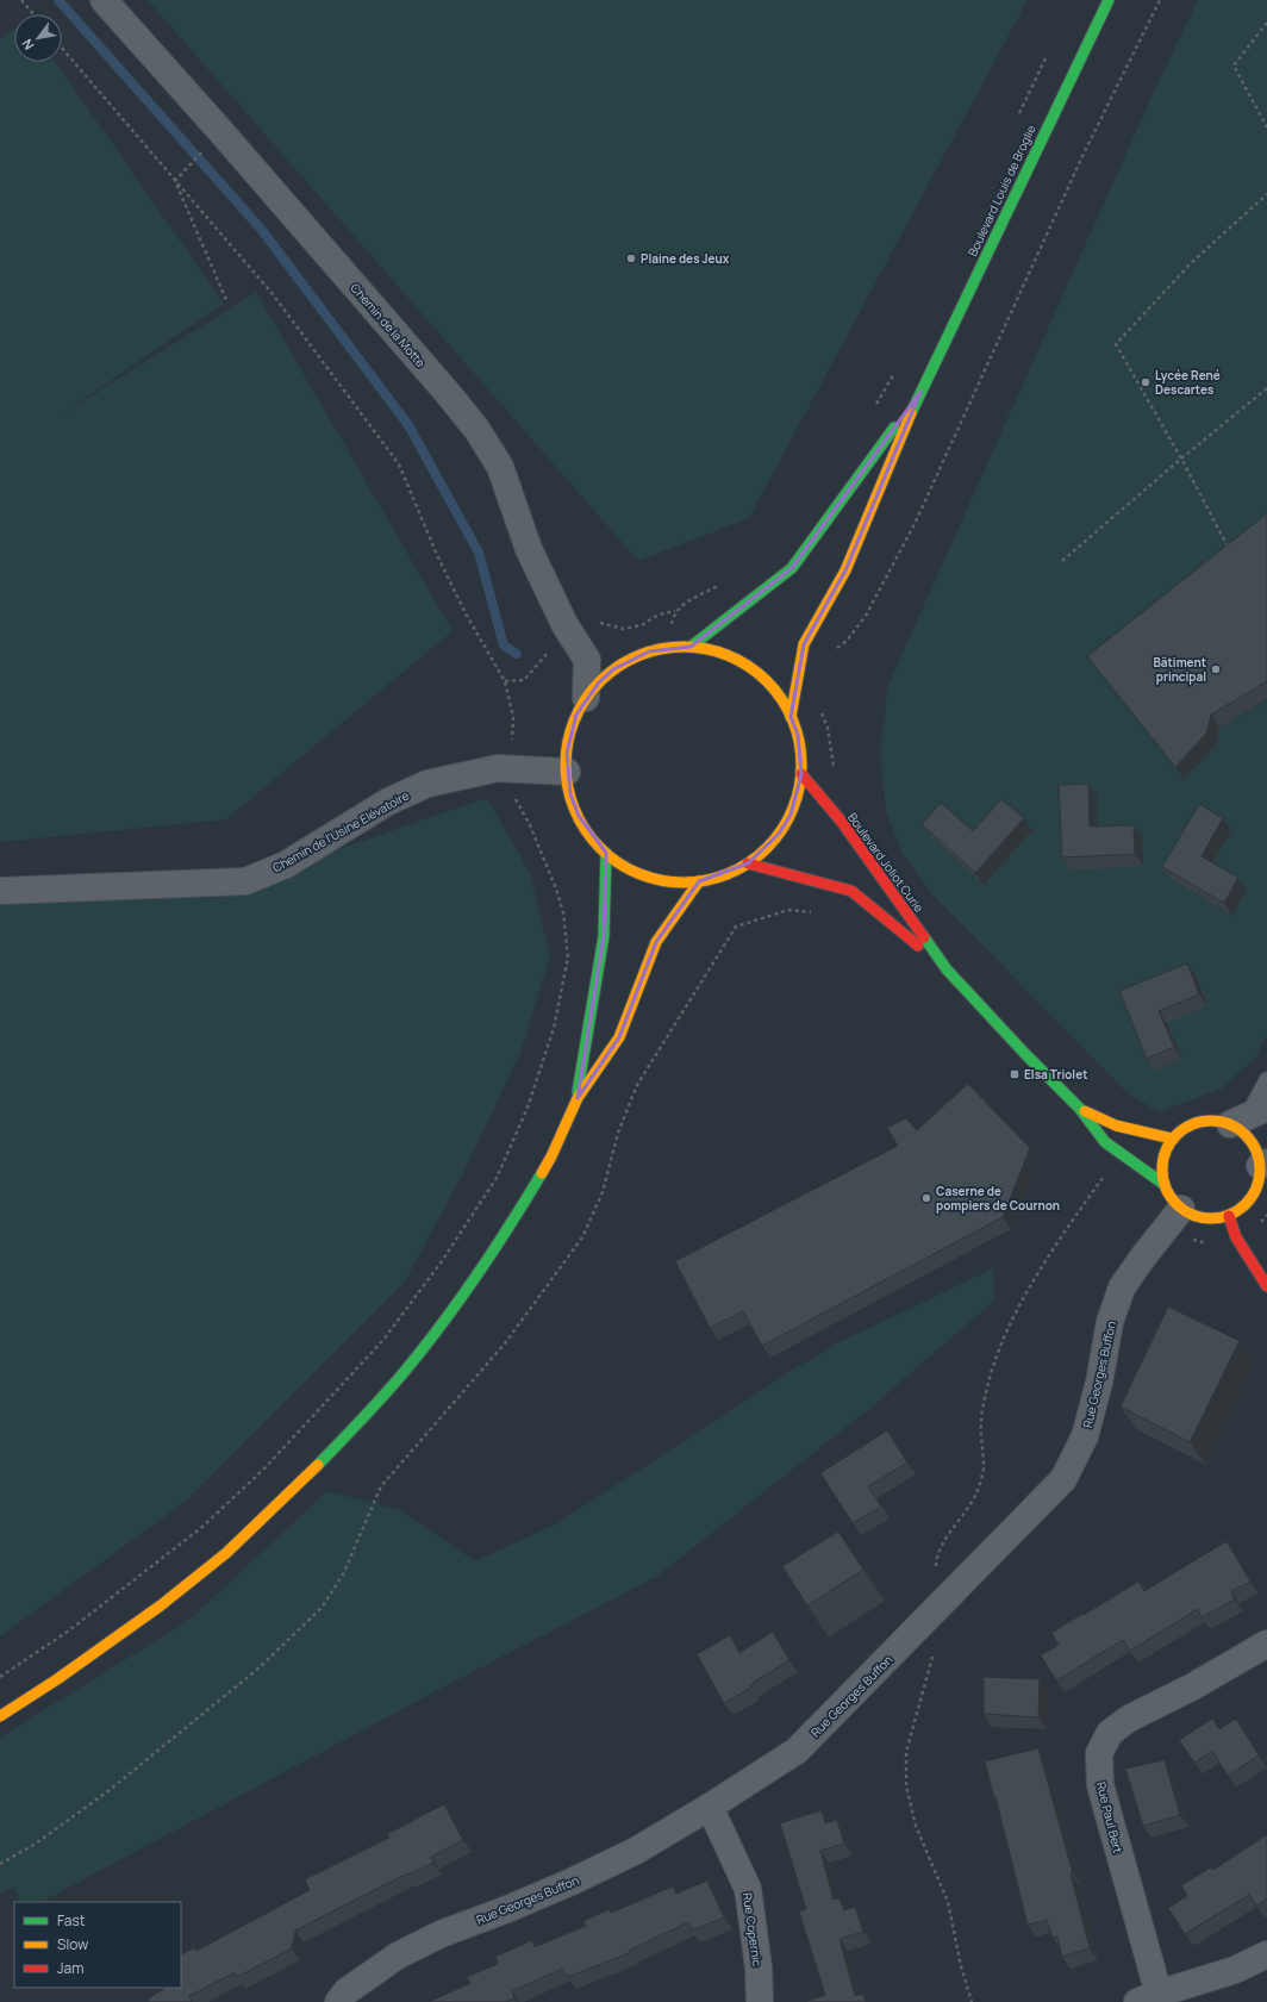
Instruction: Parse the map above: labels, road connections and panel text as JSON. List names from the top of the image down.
{
  "streets": {
    "main road": ["Boulevard Louis de Broglie", "Boulevard Joliot Curie"],
    "street": [
      "Chemin de la Motte",
      "Chemin de l'Usine Elévatoire",
      "Rue Georges Buffon",
      "Rue Paul Bert",
      "Rue Copernic"
    ]
  },
  "crossings": [
    ["Boulevard Joliot Curie", "Rue Georges Buffon"],
    ["Rue Georges Buffon", "Rue Copernic"]
  ],
  "places": {
    "other": [
      "Plaine des Jeux",
      "Lycée René Descartes",
      "Bâtiment principal",
      "Caserne de pompiers de Cournon"
    ],
    "transit": ["Elsa Triolet"]
  },
  "legend": ["Fast", "Slow", "Jam"],
  "north": "bottom left"
}
